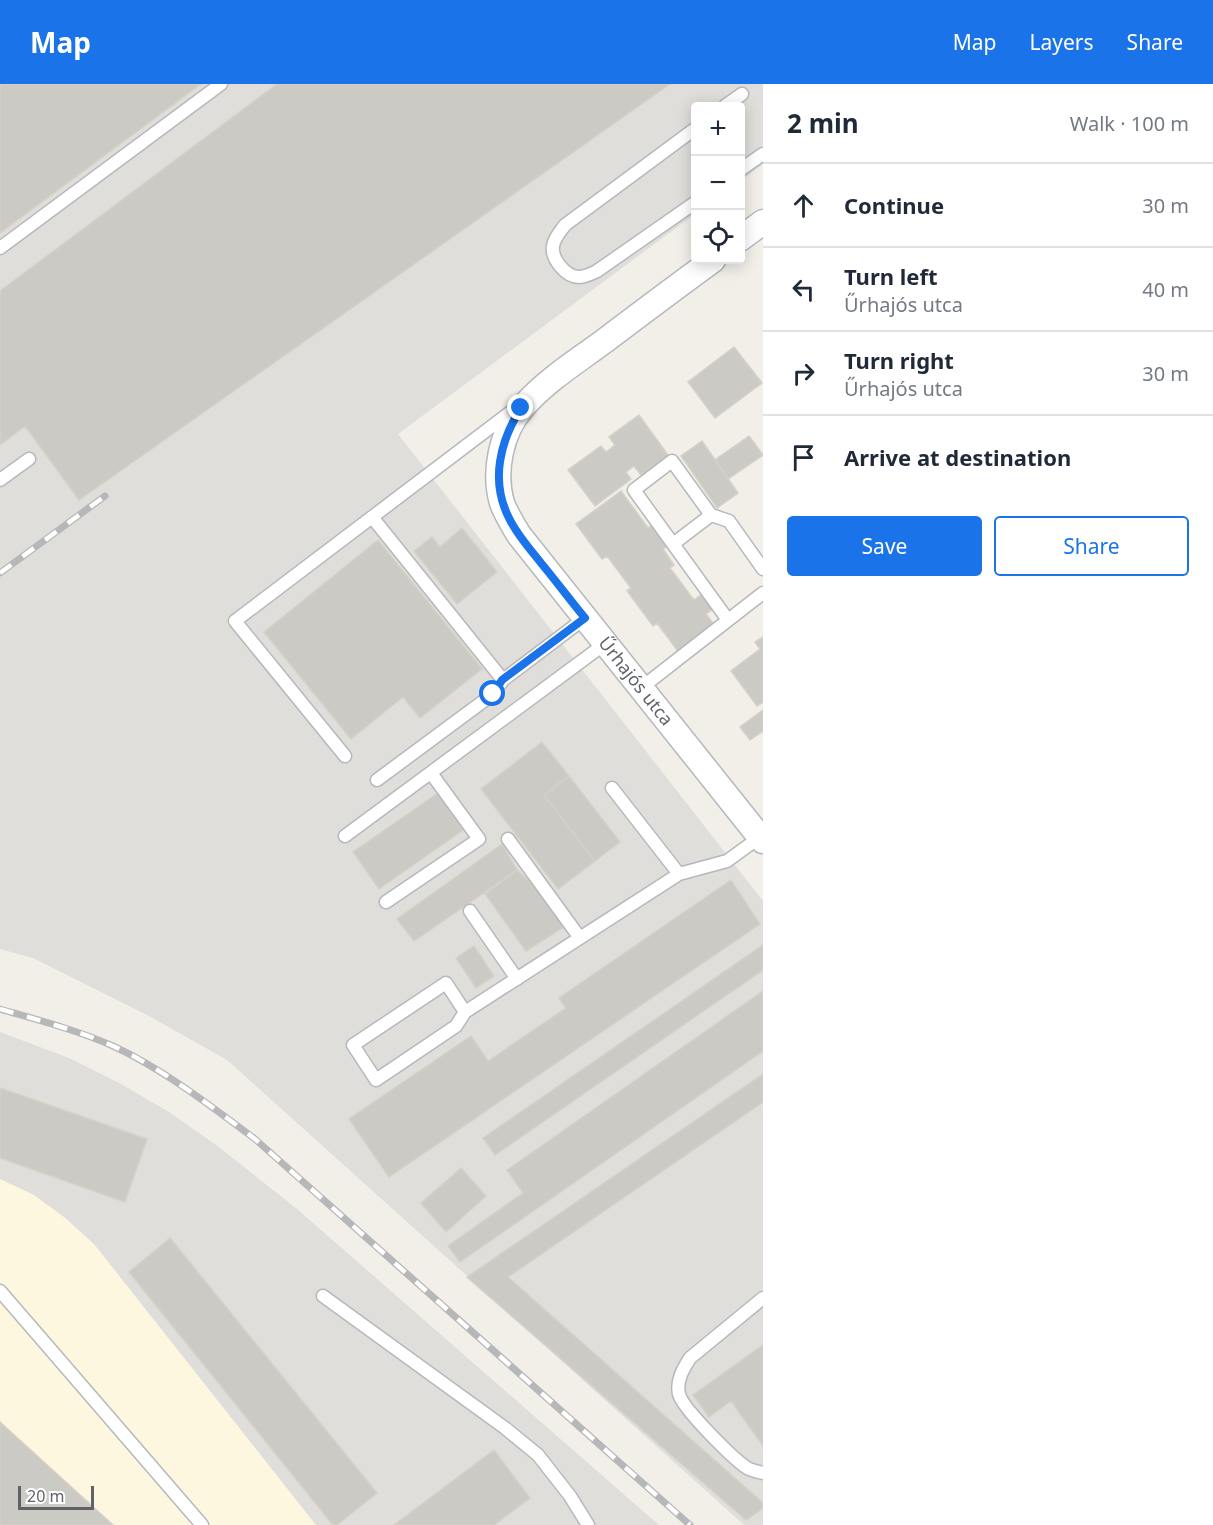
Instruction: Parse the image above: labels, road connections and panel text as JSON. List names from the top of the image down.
{
  "streets": {
    "street": ["Űrhajós utca"]
  },
  "scale_bar": "20 m",
  "page": {
    "header": "Map",
    "nav": ["Map", "Layers", "Share"],
    "heading": ["2 min", "Walk · 100 m"],
    "map_buttons": ["+", "−"],
    "list": [
      ["Continue", "30 m"],
      ["Turn left", "Űrhajós utca", "40 m"],
      ["Turn right", "Űrhajós utca", "30 m"],
      "Arrive at destination"
    ],
    "buttons": ["Save", "Share"],
    "scale": "20 m"
  }
}
